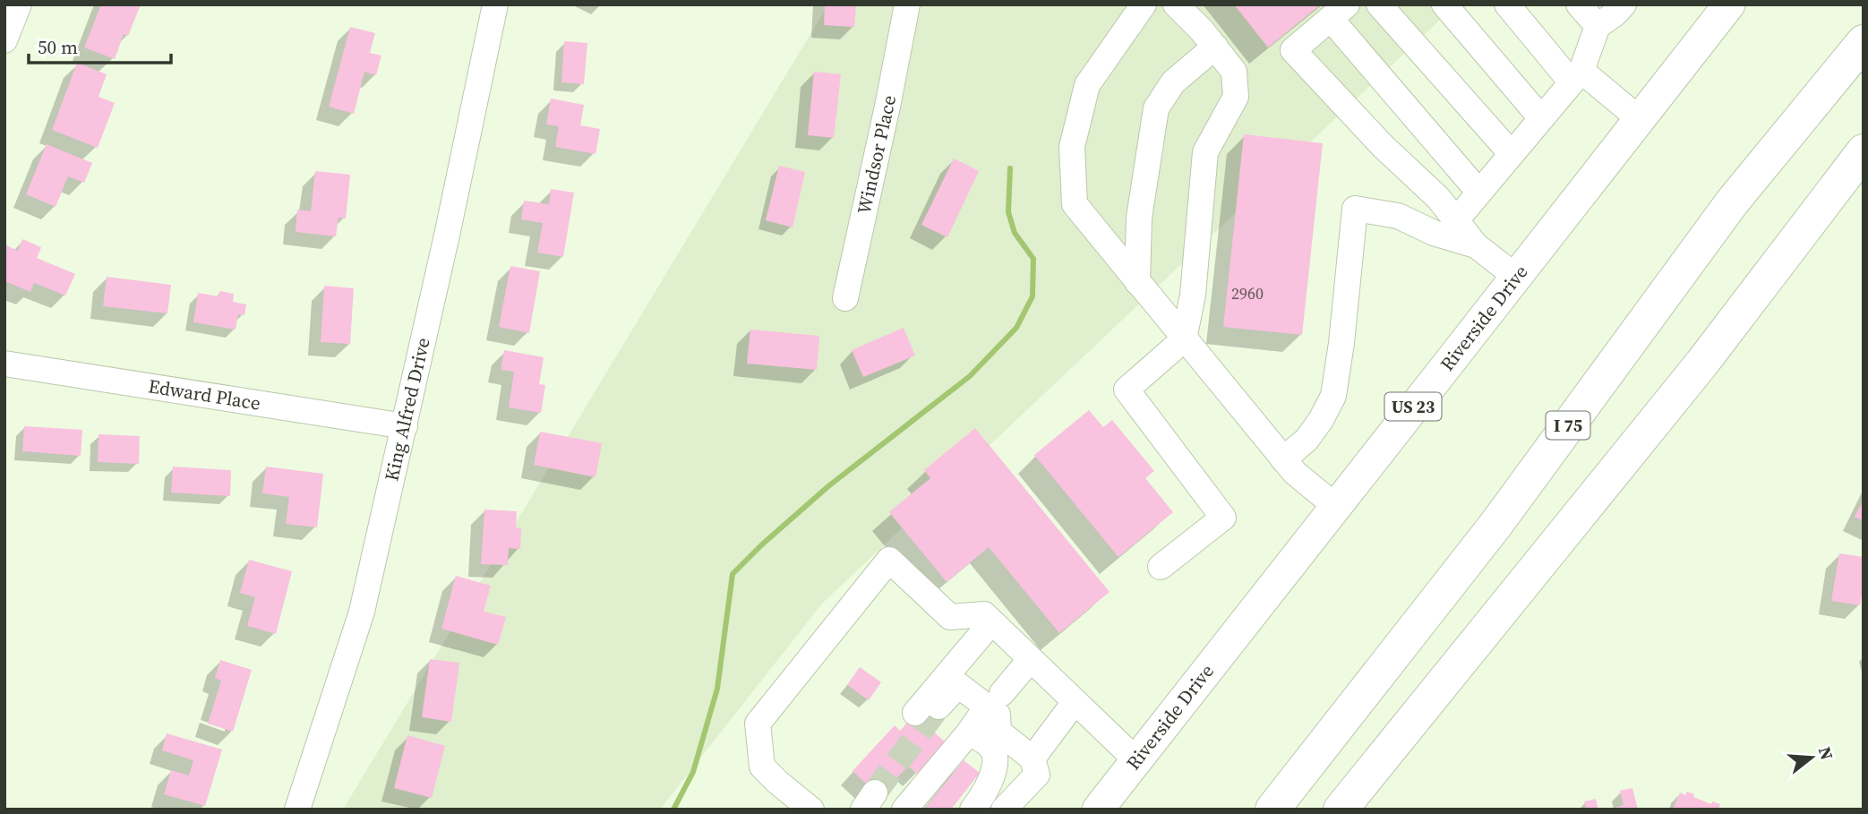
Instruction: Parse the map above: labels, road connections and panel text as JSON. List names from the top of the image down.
{
  "streets": {
    "highway": ["I 75"],
    "main road": ["Riverside Drive", "US 23"],
    "street": ["Windsor Place", "Edward Place", "King Alfred Drive"]
  },
  "crossings": [
    ["Edward Place", "King Alfred Drive"]
  ],
  "house_numbers": ["2960"],
  "scale_bar": "50 m",
  "north": "right"
}
